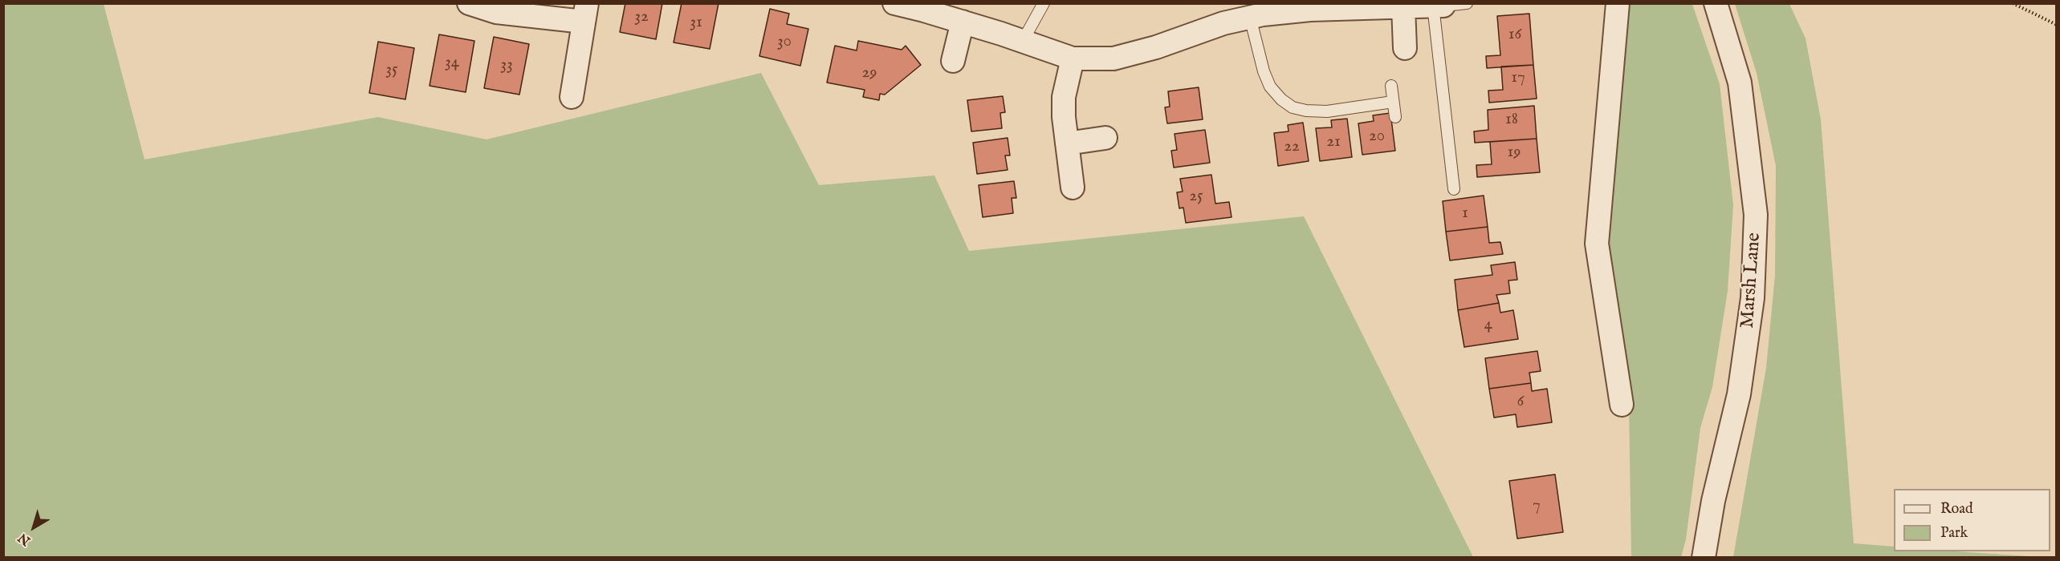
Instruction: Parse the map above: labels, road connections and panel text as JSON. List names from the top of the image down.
{
  "streets": {
    "street": ["Marsh Lane"]
  },
  "house_numbers": [
    "32",
    "31",
    "16",
    "30",
    "34",
    "33",
    "35",
    "29",
    "17",
    "18",
    "20",
    "21",
    "22",
    "19",
    "25",
    "1",
    "4",
    "6",
    "7"
  ],
  "legend": ["Road", "Park"],
  "north": "bottom left"
}
